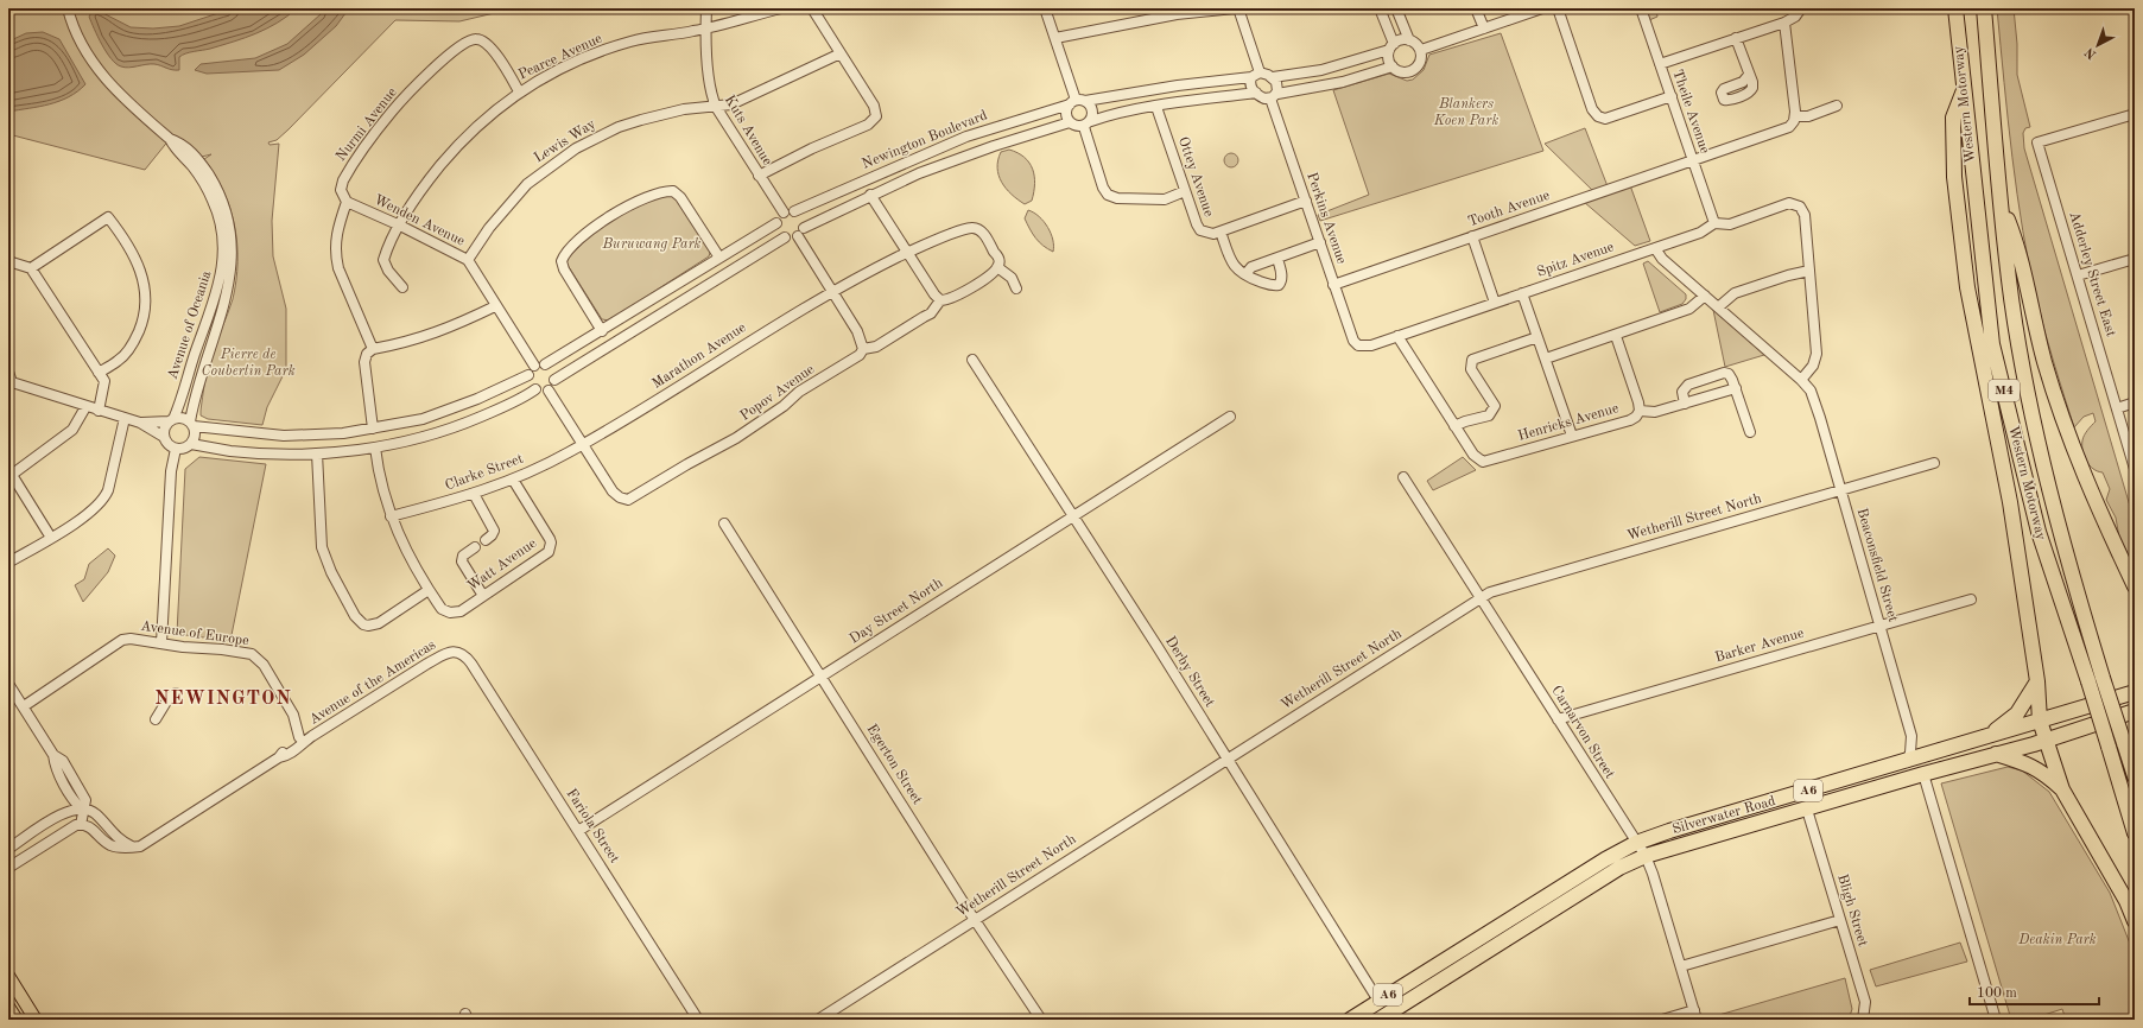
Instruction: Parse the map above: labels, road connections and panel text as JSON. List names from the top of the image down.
{
  "streets": {
    "highway": [
      "Western Motorway",
      "M4",
      "A6",
      "Silverwater Road"
    ],
    "street": [
      "Pearce Avenue",
      "Theile Avenue",
      "Nurmi Avenue",
      "Kuts Avenue",
      "Newington Boulevard",
      "Lewis Way",
      "Ottey Avenue",
      "Tooth Avenue",
      "Perkins Avenue",
      "Wenden Avenue",
      "Spitz Avenue",
      "Adderley Street East",
      "Avenue of Oceania",
      "Marathon Avenue",
      "Popov Avenue",
      "Henricks Avenue",
      "Clarke Street",
      "Wetherill Street North",
      "Watt Avenue",
      "Beaconsfield Street",
      "Day Street North",
      "Avenue of Europe",
      "Barker Avenue",
      "Derby Street",
      "Avenue of the Americas",
      "Carnarvon Street",
      "Egerton Street",
      "Fariola Street",
      "Bligh Street"
    ]
  },
  "crossings": [
    ["Pearce Avenue", "Nurmi Avenue"],
    ["Pearce Avenue", "Kuts Avenue"],
    ["Pearce Avenue", "Wenden Avenue"],
    ["Theile Avenue", "Tooth Avenue"],
    ["Theile Avenue", "Spitz Avenue"],
    ["Nurmi Avenue", "Wenden Avenue"],
    ["Kuts Avenue", "Newington Boulevard"],
    ["Kuts Avenue", "Lewis Way"],
    ["Newington Boulevard", "Perkins Avenue"],
    ["Lewis Way", "Wenden Avenue"],
    ["Ottey Avenue", "Perkins Avenue"],
    ["Tooth Avenue", "Perkins Avenue"],
    ["Perkins Avenue", "Spitz Avenue"],
    ["Spitz Avenue", "Beaconsfield Street"],
    ["Marathon Avenue", "Popov Avenue"],
    ["Marathon Avenue", "Clarke Street"],
    ["Popov Avenue", "Clarke Street"],
    ["Clarke Street", "Watt Avenue"],
    ["Wetherill Street North", "Beaconsfield Street"],
    ["Wetherill Street North", "Derby Street"],
    ["Wetherill Street North", "Carnarvon Street"],
    ["Wetherill Street North", "Egerton Street"],
    ["Beaconsfield Street", "Barker Avenue"],
    ["Beaconsfield Street", "Silverwater Road"],
    ["Day Street North", "Derby Street"],
    ["Day Street North", "Egerton Street"],
    ["Day Street North", "Fariola Street"],
    ["Avenue of Europe", "Avenue of the Americas"],
    ["Barker Avenue", "Carnarvon Street"],
    ["Derby Street", "Silverwater Road"],
    ["Avenue of the Americas", "Fariola Street"],
    ["Carnarvon Street", "Silverwater Road"],
    ["Silverwater Road", "Bligh Street"]
  ],
  "districts": ["NEWINGTON"],
  "parks": [
    "Blankers Koen Park",
    "Buruwang Park",
    "Pierre de Coubertin Park",
    "Deakin Park"
  ],
  "scale_bar": "100 m",
  "north": "bottom left"
}
